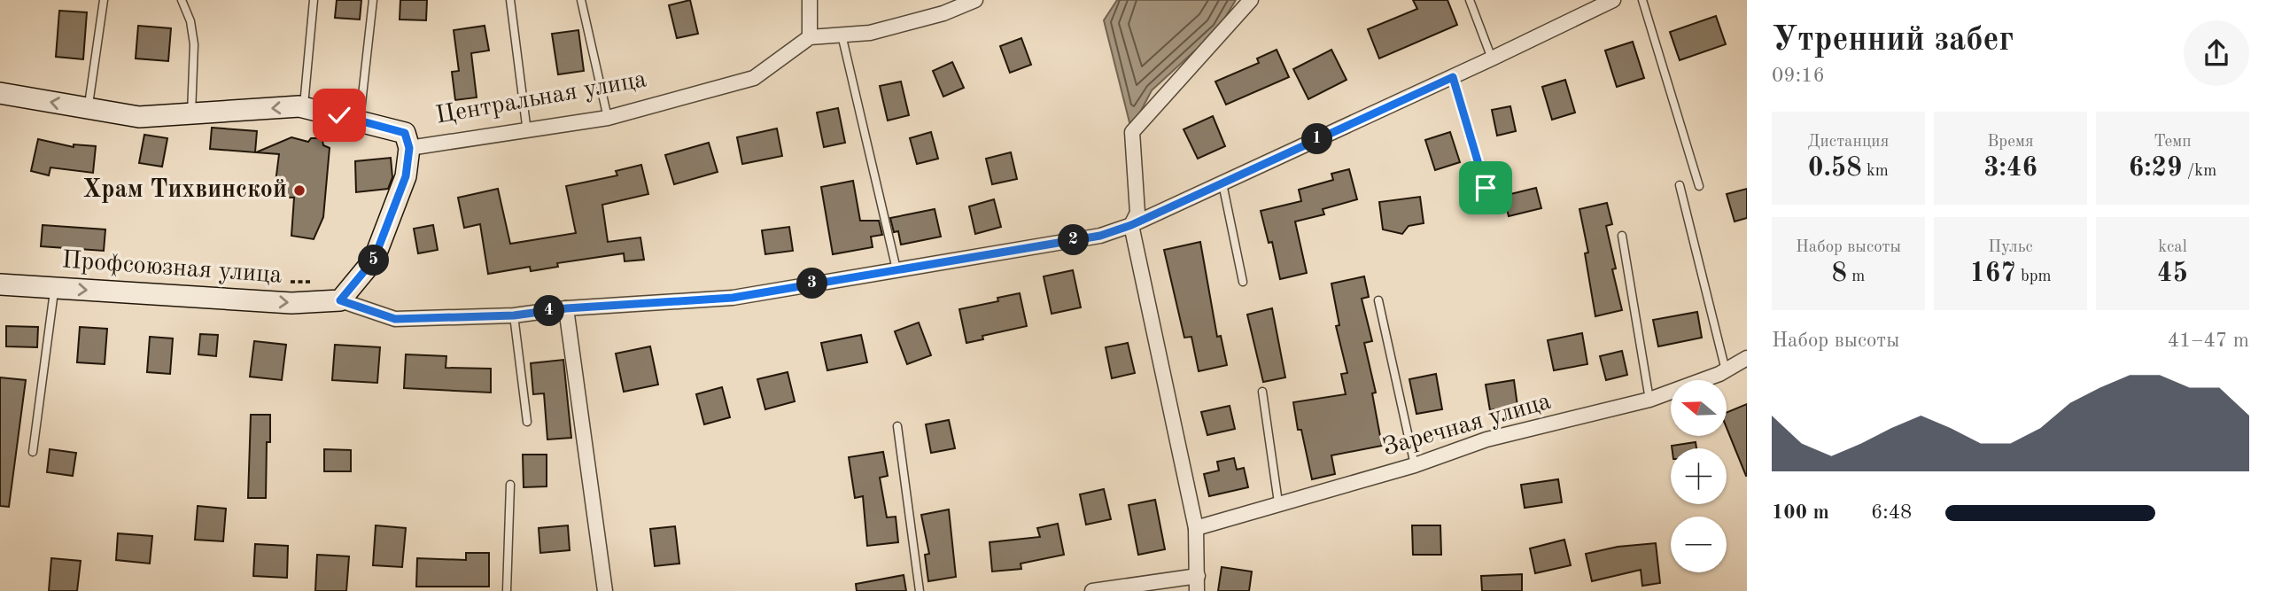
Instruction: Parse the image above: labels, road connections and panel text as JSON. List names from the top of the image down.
{
  "streets": {
    "street": ["Центральная улица", "Профсоюзная улица", "Заречная улица"]
  },
  "places": ["Храм Тихвинской"],
  "north": "left",
  "page": {
    "heading": ["Утренний забег", "09:16"],
    "stats": [
      ["Дистанция", "0.58 km"],
      ["Время", "3:46"],
      ["Темп", "6:29 /km"],
      ["Набор высоты", "8 m"],
      ["Пульс", "167 bpm"],
      ["kcal", "45"]
    ],
    "pins": [
      "1",
      "2",
      "5",
      "3",
      "4"
    ],
    "chart": ["Набор высоты", "41–47 m"],
    "map_buttons": ["+", "−"],
    "list": [
      {
        "name": "100 m",
        "note": "6:48"
      }
    ]
  }
}
